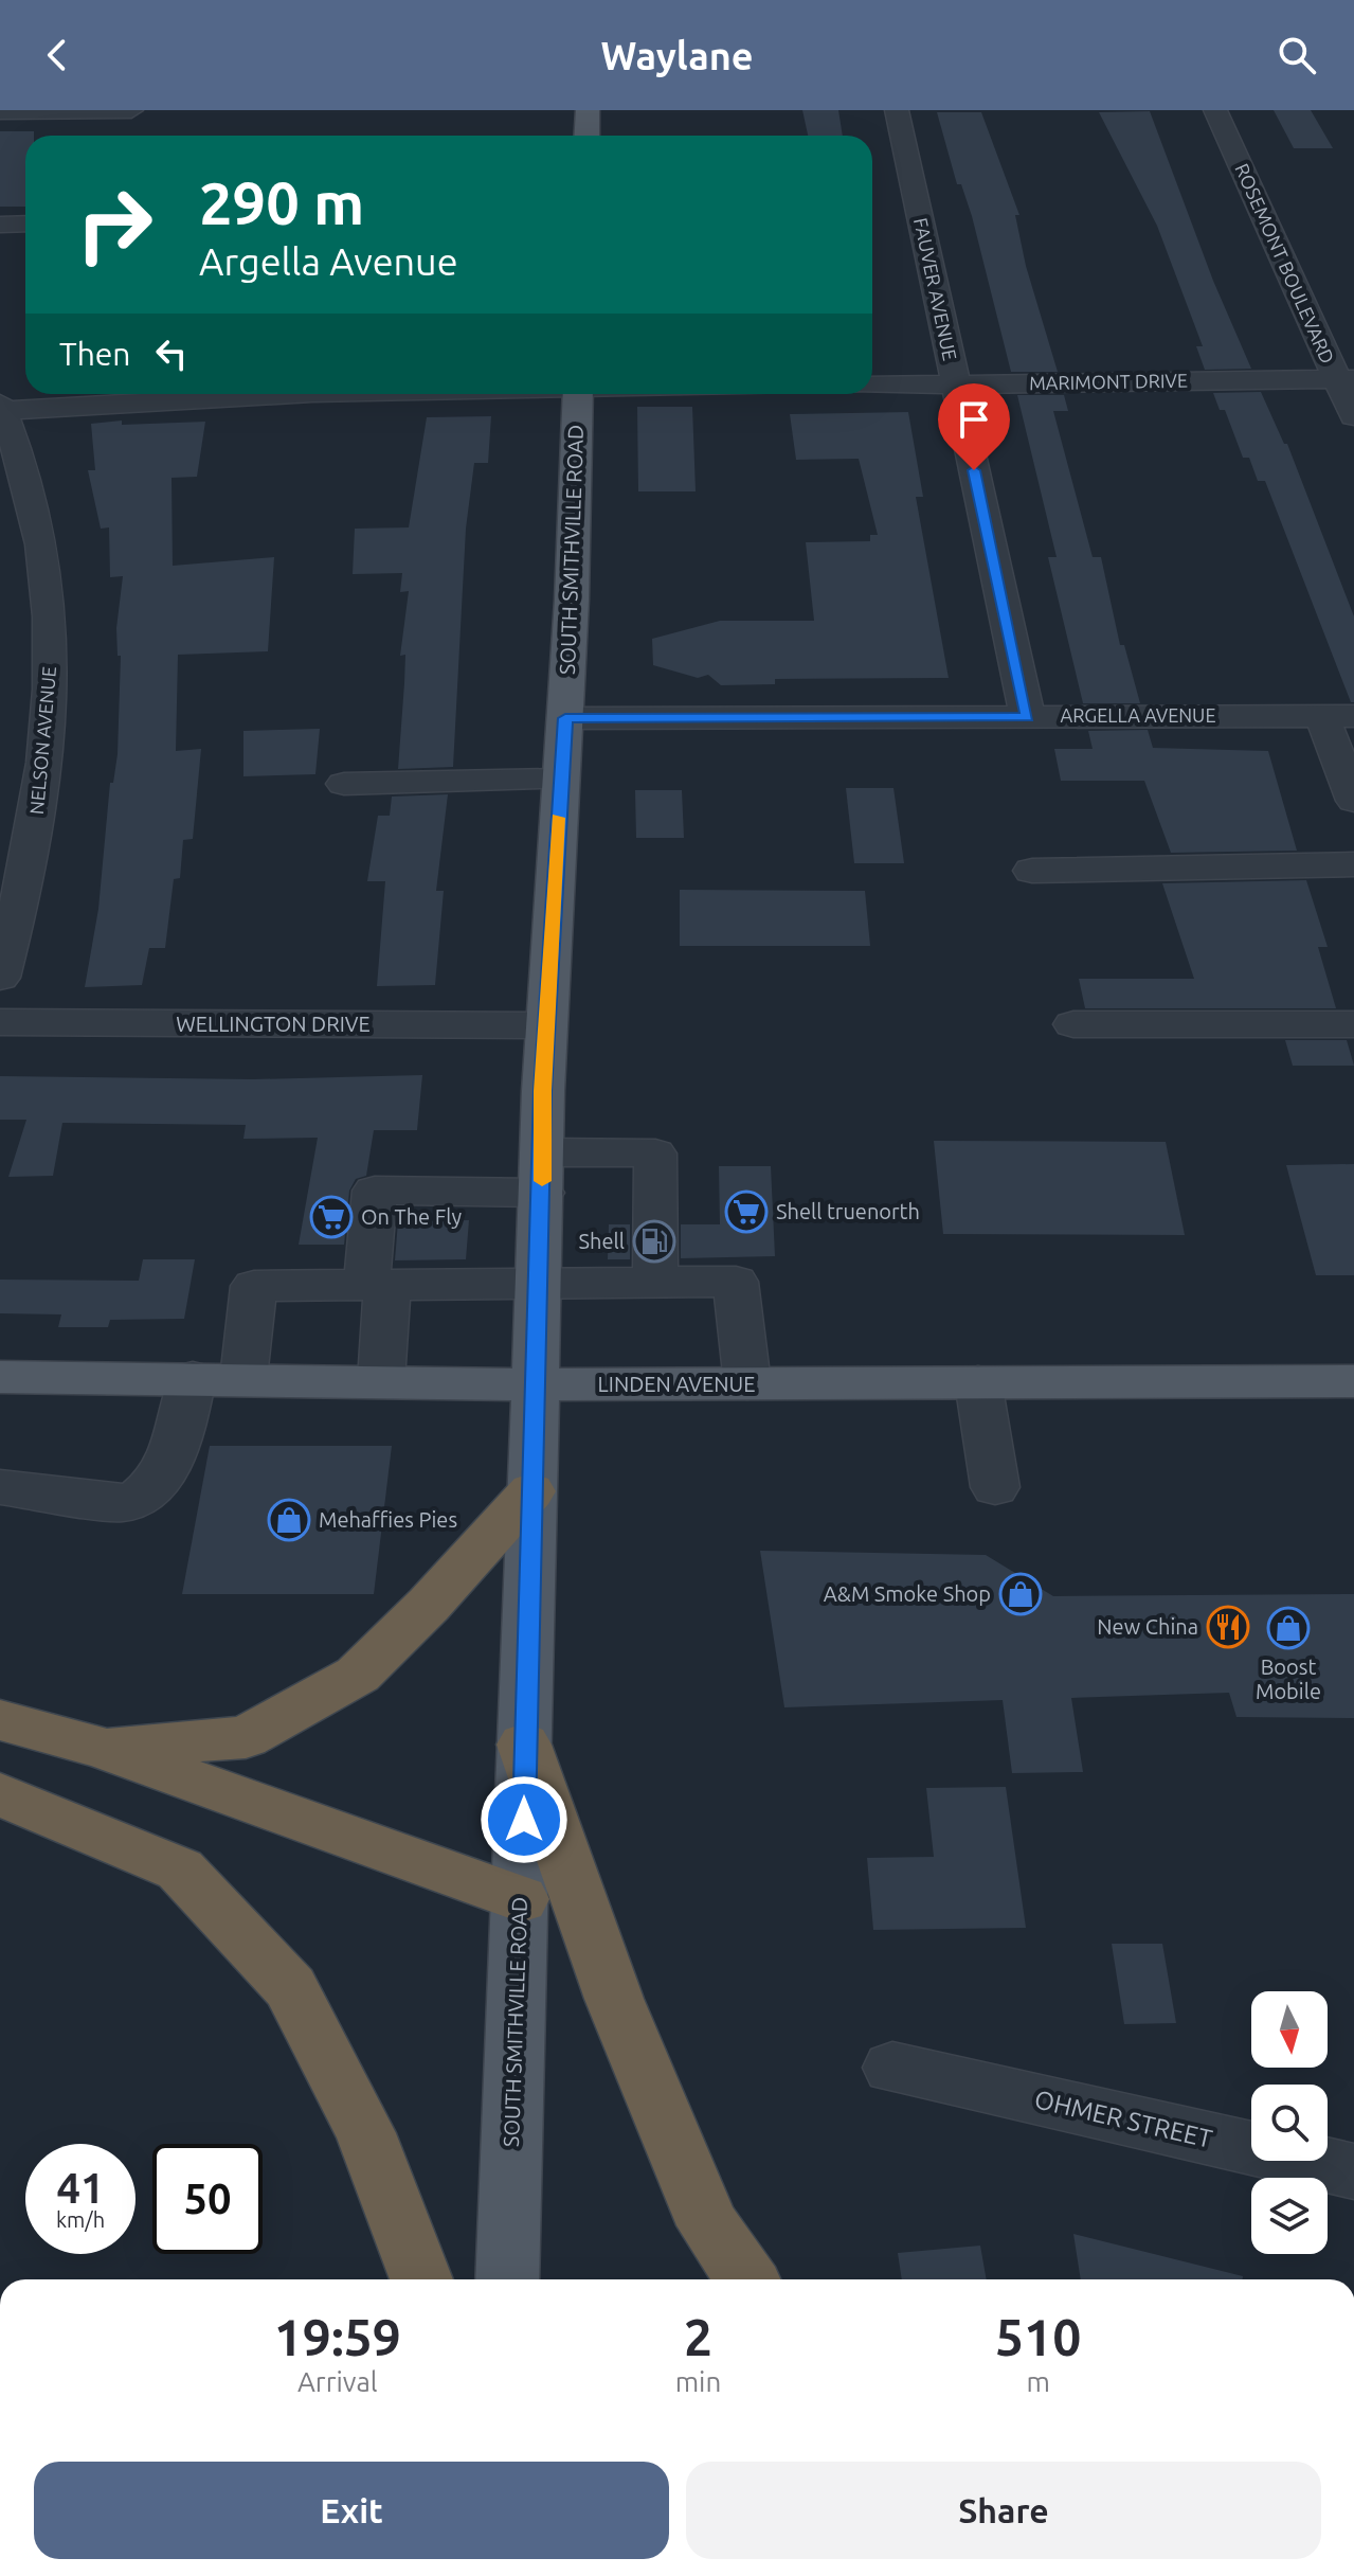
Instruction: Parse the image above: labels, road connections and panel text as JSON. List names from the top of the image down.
{
  "streets": {
    "main road": ["SOUTH SMITHVILLE ROAD", "LINDEN AVENUE"],
    "street": [
      "ROSEMONT BOULEVARD",
      "FAUVER AVENUE",
      "MARIMONT DRIVE",
      "ARGELLA AVENUE",
      "NELSON AVENUE",
      "WELLINGTON DRIVE",
      "OHMER STREET"
    ]
  },
  "crossings": [
    ["ROSEMONT BOULEVARD", "MARIMONT DRIVE"],
    ["FAUVER AVENUE", "MARIMONT DRIVE"],
    ["FAUVER AVENUE", "ARGELLA AVENUE"],
    ["SOUTH SMITHVILLE ROAD", "ARGELLA AVENUE"],
    ["SOUTH SMITHVILLE ROAD", "WELLINGTON DRIVE"],
    ["SOUTH SMITHVILLE ROAD", "LINDEN AVENUE"]
  ],
  "places": {
    "supermarket": ["Shell truenorth", "On The Fly"],
    "fuel station": ["Shell"],
    "shop": ["Mehaffies Pies", "A&M Smoke Shop", "Boost Mobile"],
    "restaurant": ["New China"]
  },
  "north": "bottom",
  "page": {
    "header": "Waylane",
    "turn": ["290 m", "Argella Avenue"],
    "then": "Then",
    "speed": "41 km/h",
    "limit": "50",
    "eta": [
      "19:59",
      "Arrival",
      "2",
      "min",
      "510",
      "m"
    ],
    "buttons": ["Exit", "Share"]
  }
}
